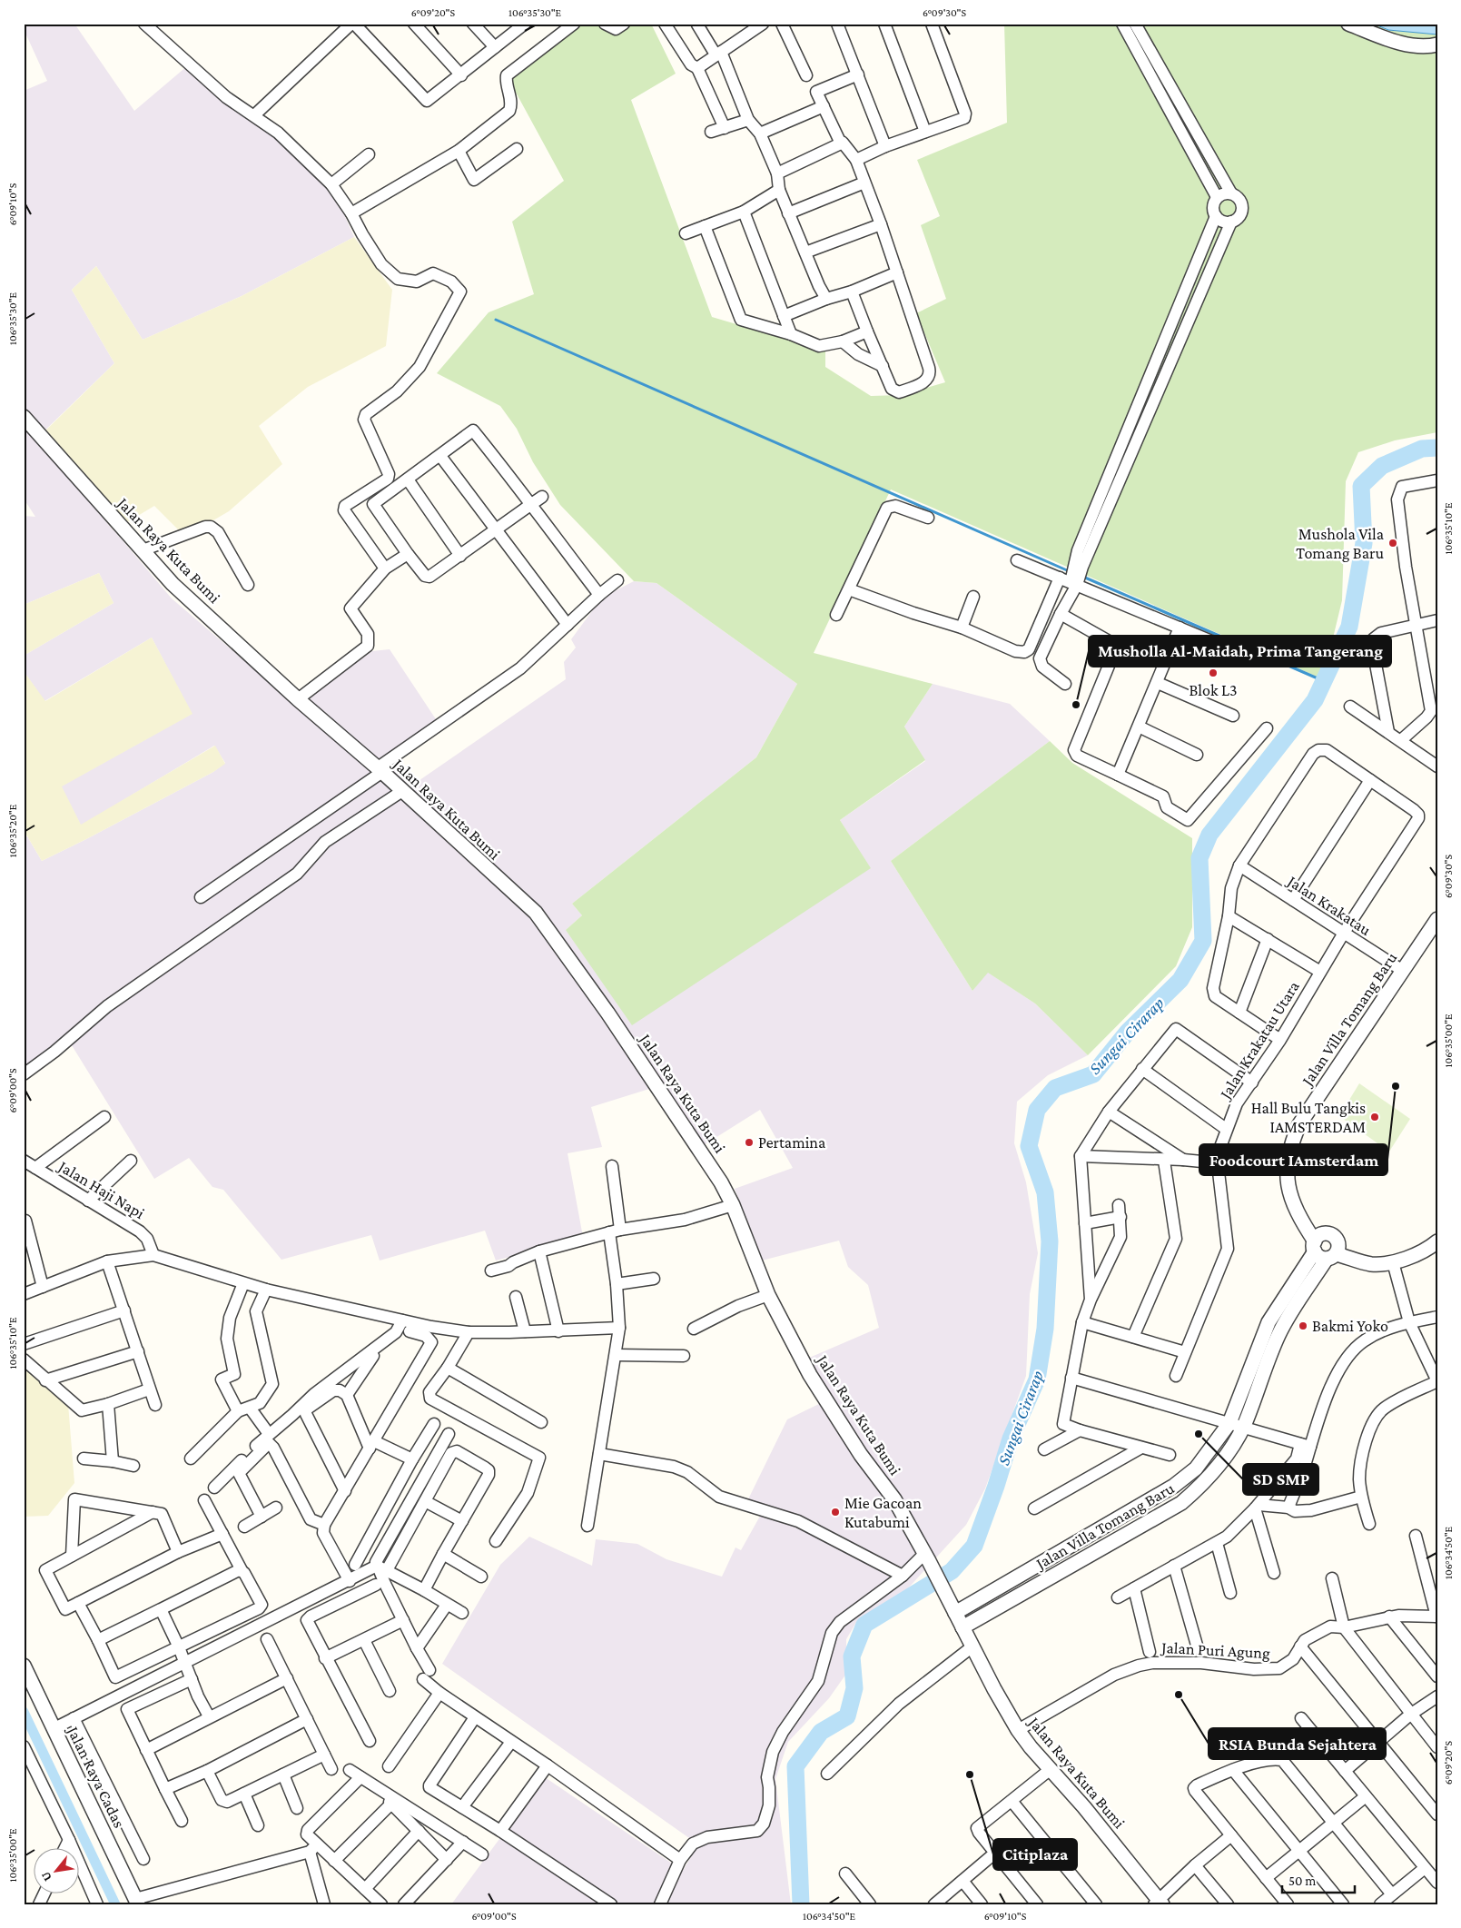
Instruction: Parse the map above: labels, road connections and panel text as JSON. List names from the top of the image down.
{
  "streets": {
    "street": [
      "Jalan Raya Kuta Bumi",
      "Jalan Krakatau",
      "Jalan Villa Tomang Baru",
      "Jalan Krakatau Utara",
      "Jalan Haji Napi",
      "Jalan Puri Agung",
      "Jalan Raya Cadas"
    ]
  },
  "crossings": [
    ["Jalan Raya Kuta Bumi", "Jalan Villa Tomang Baru"],
    ["Jalan Raya Kuta Bumi", "Jalan Puri Agung"],
    ["Jalan Krakatau", "Jalan Villa Tomang Baru"],
    ["Jalan Krakatau", "Jalan Krakatau Utara"]
  ],
  "water": ["Sungai Cirarap"],
  "places": [
    "Mushola Vila Tomang Baru",
    "Blok L3",
    "Musholla Al-Maidah, Prima Tangerang",
    "Foodcourt IAmsterdam",
    "Hall Bulu Tangkis IAMSTERDAM",
    "Pertamina",
    "Bakmi Yoko",
    "SD SMP",
    "Mie Gacoan Kutabumi",
    "RSIA Bunda Sejahtera",
    "Citiplaza"
  ],
  "scale_bar": "50 m",
  "north": "bottom left",
  "coordinates": [
    "6°09'20\"S",
    "106°35'30\"E",
    "6°09'30\"S",
    "6°09'10\"S",
    "106°35'10\"E",
    "106°35'20\"E",
    "106°35'00\"E",
    "6°09'00\"S",
    "106°34'50\"E"
  ]
}
